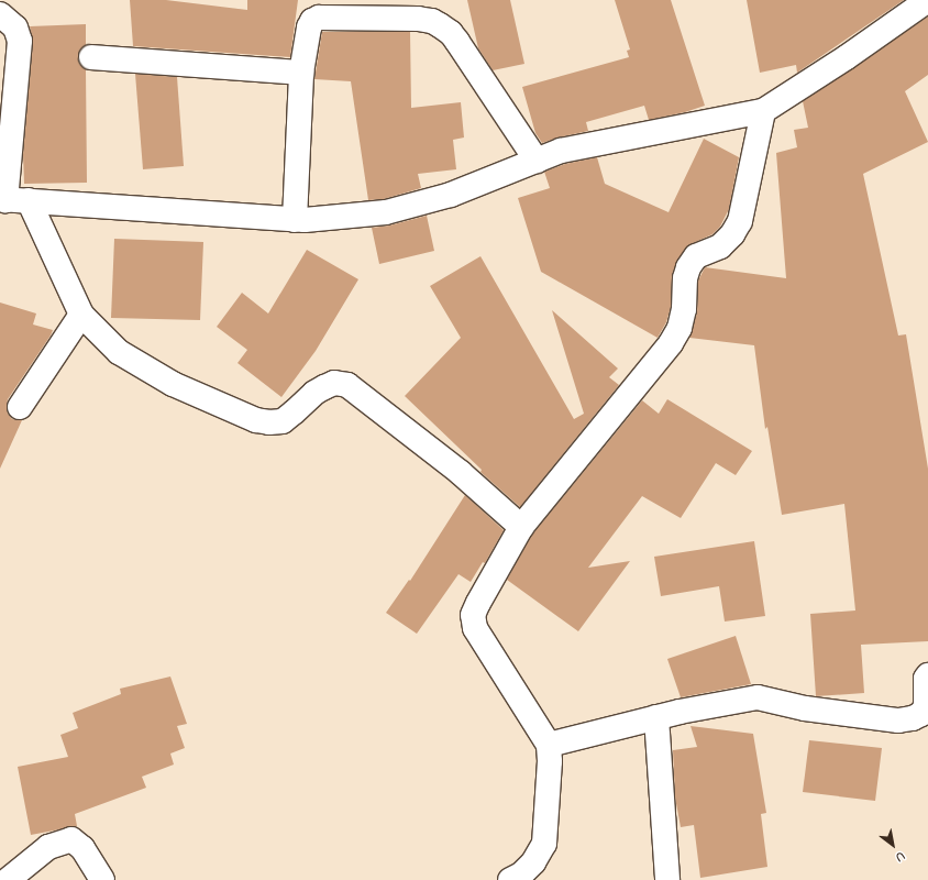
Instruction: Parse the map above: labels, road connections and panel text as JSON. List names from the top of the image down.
{
  "north": "bottom right"
}
